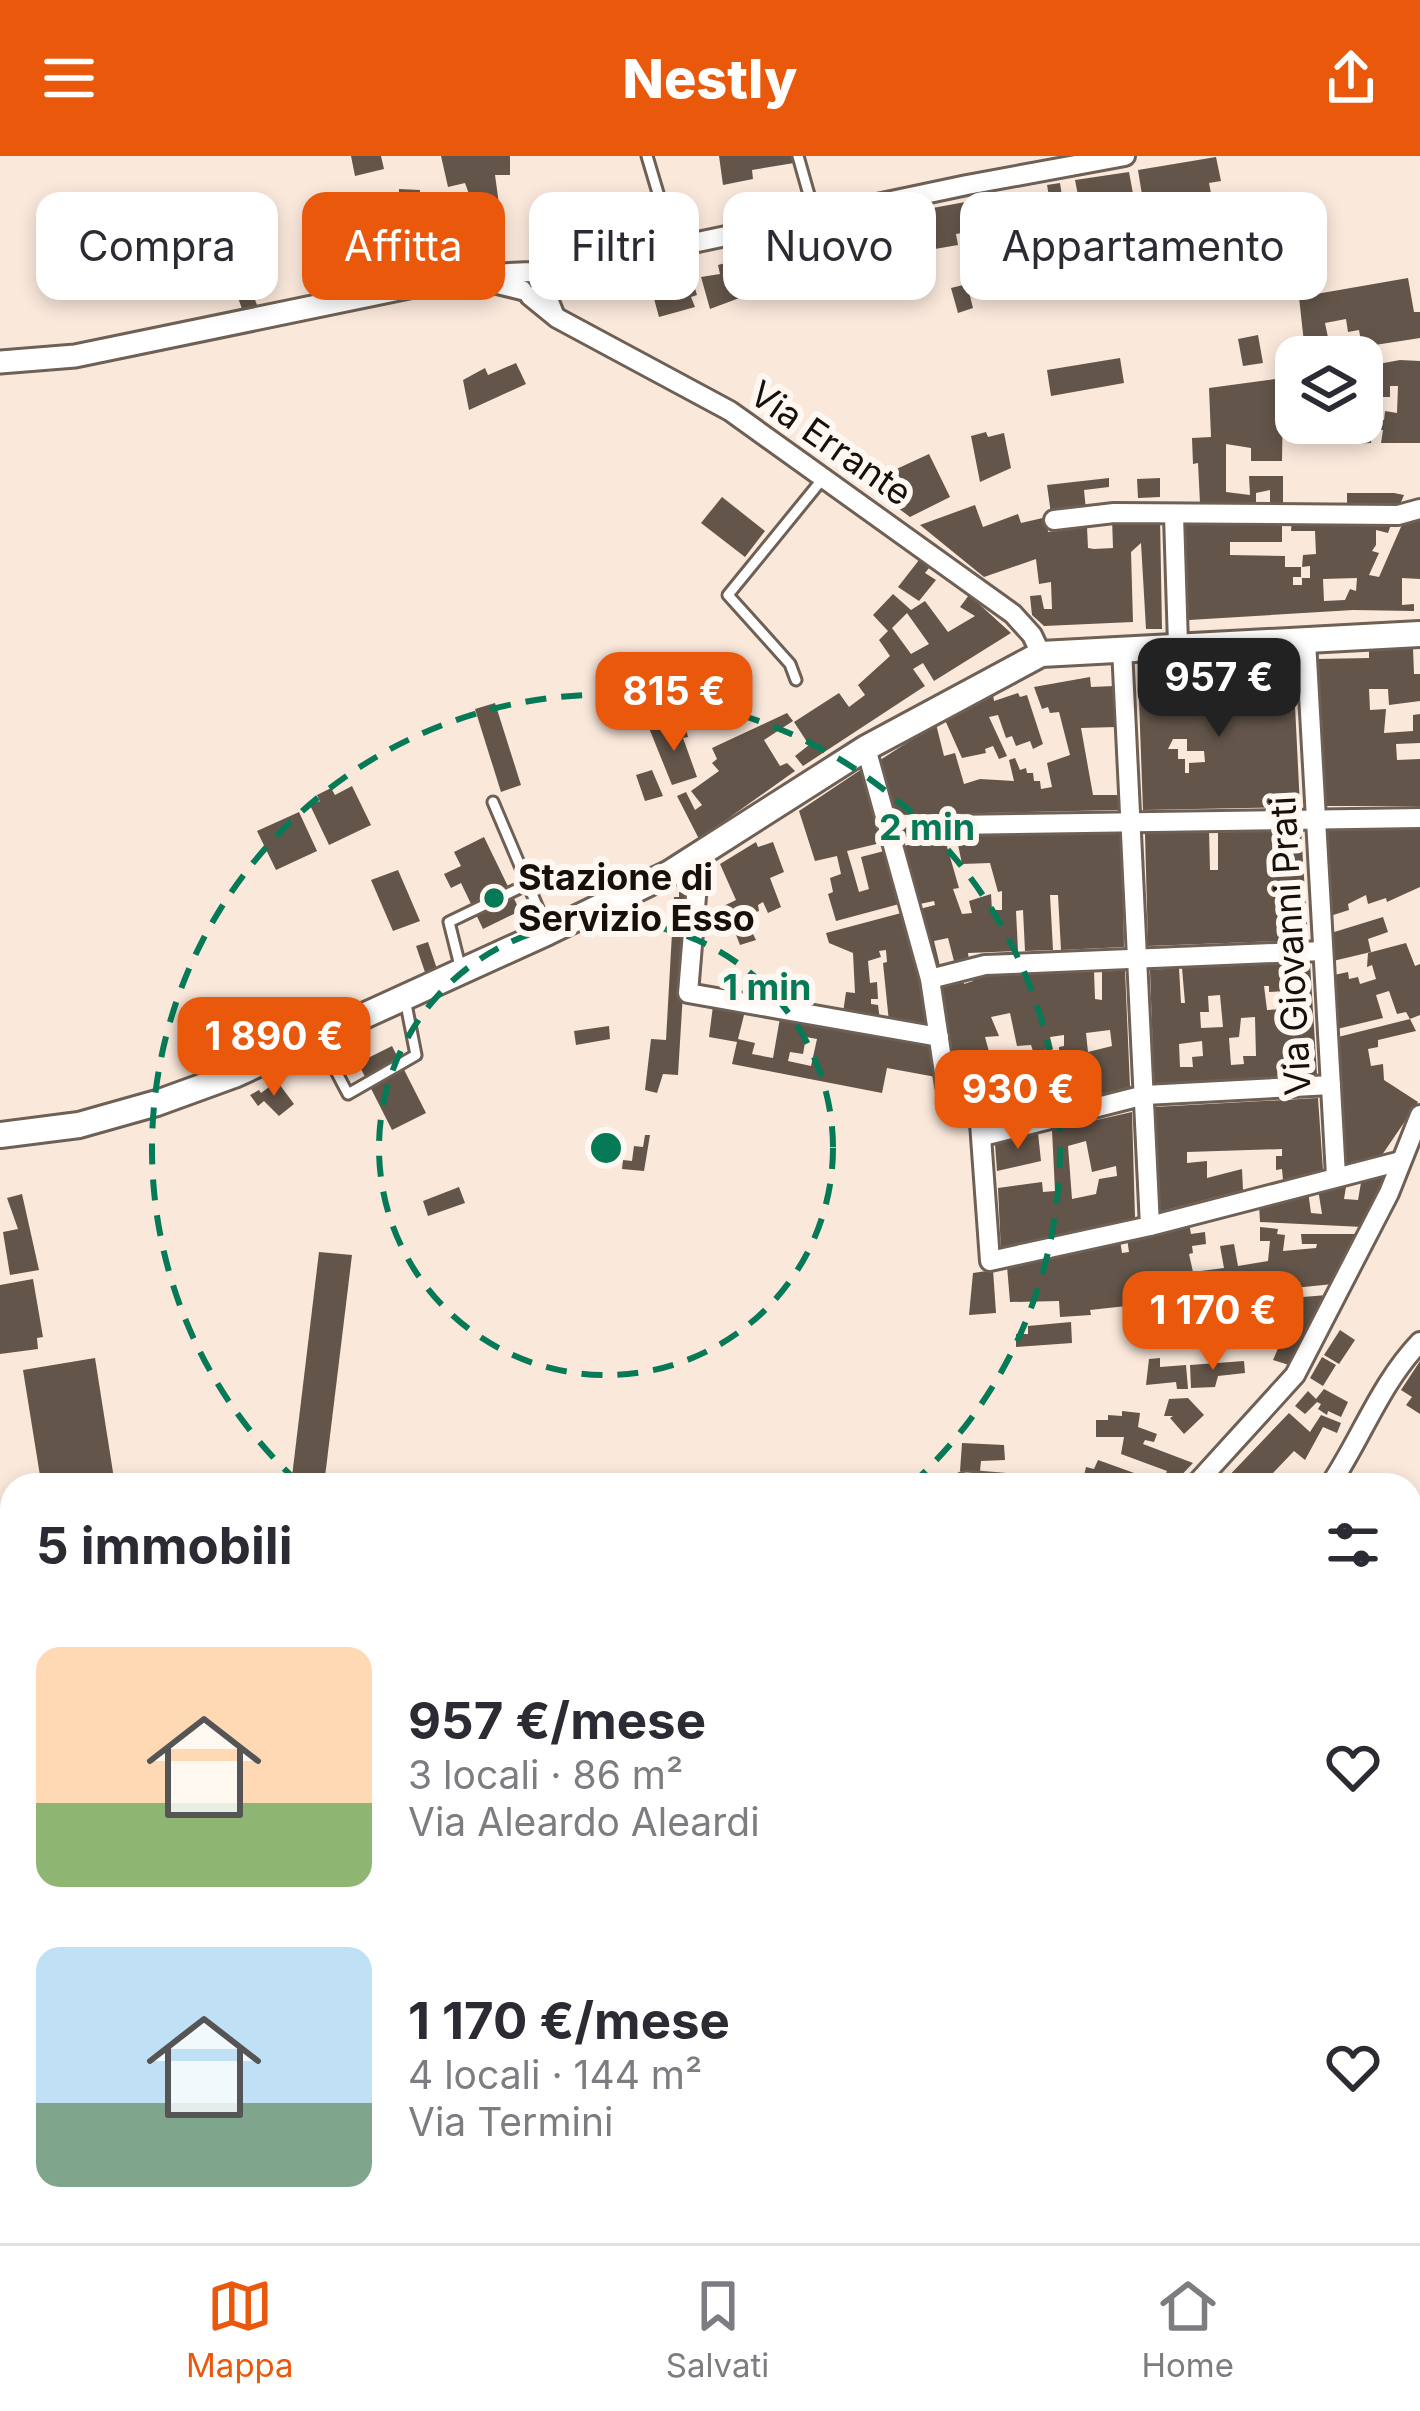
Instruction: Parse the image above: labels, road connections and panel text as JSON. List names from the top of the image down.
{
  "streets": {
    "street": ["Via Errante", "Via Giovanni Prati"]
  },
  "places": ["Stazione di Servizio Esso"],
  "page": {
    "header": "Nestly",
    "chip": [
      "Compra",
      "Affitta",
      "Filtri",
      "Nuovo",
      "Appartamento"
    ],
    "price": [
      "957 €",
      "815 €",
      "1 890 €",
      "930 €",
      "1 170 €"
    ],
    "heading": "5 immobili",
    "list": [
      {
        "name": "957 €/mese",
        "note": "3 locali · 86 m² · Via Aleardo Aleardi"
      },
      {
        "name": "1 170 €/mese",
        "note": "4 locali · 144 m² · Via Termini"
      }
    ],
    "tabs": ["Mappa", "Salvati", "Home"]
  },
  "rings": ["2 min", "1 min"]
}
